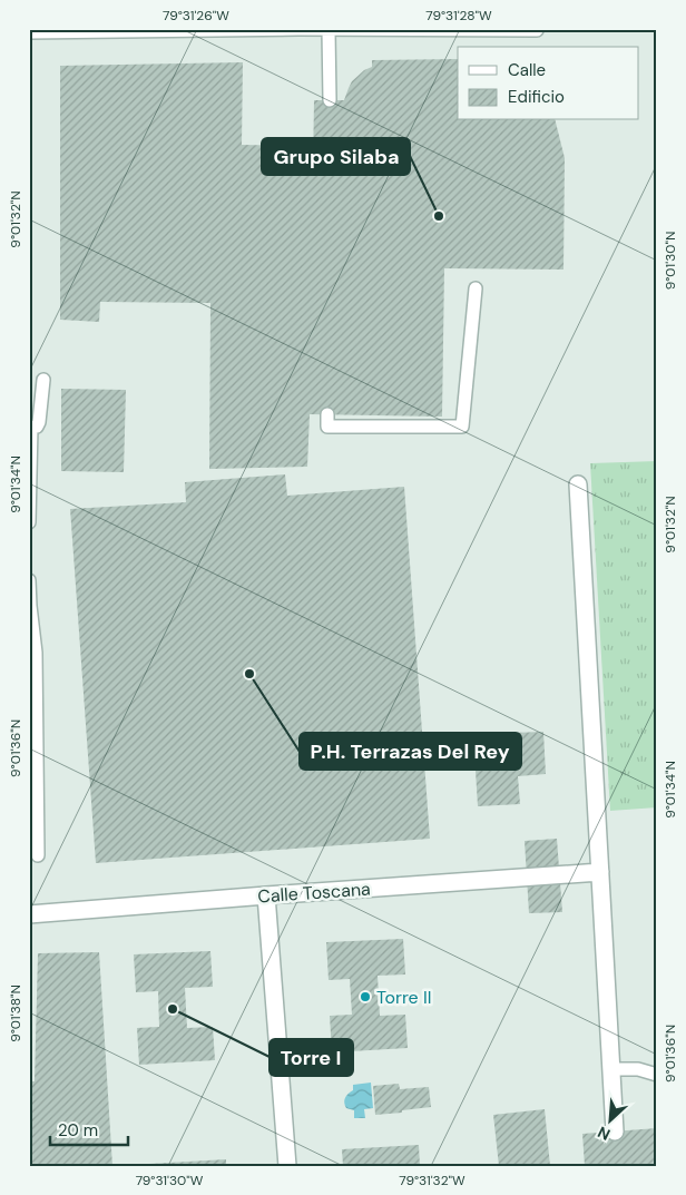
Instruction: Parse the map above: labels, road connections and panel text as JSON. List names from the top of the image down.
{
  "streets": {
    "street": ["Calle Toscana"]
  },
  "places": [
    "Grupo Silaba",
    "P.H. Terrazas Del Rey",
    "Torre II",
    "Torre I"
  ],
  "legend": ["Calle", "Edificio"],
  "scale_bar": "20 m",
  "north": "bottom left",
  "coordinates": [
    "79°31'26\"W",
    "79°31'28\"W",
    "9°01'32\"N",
    "9°01'30\"N",
    "9°01'34\"N",
    "9°01'36\"N",
    "9°01'38\"N",
    "79°31'30\"W",
    "79°31'32\"W"
  ]
}
